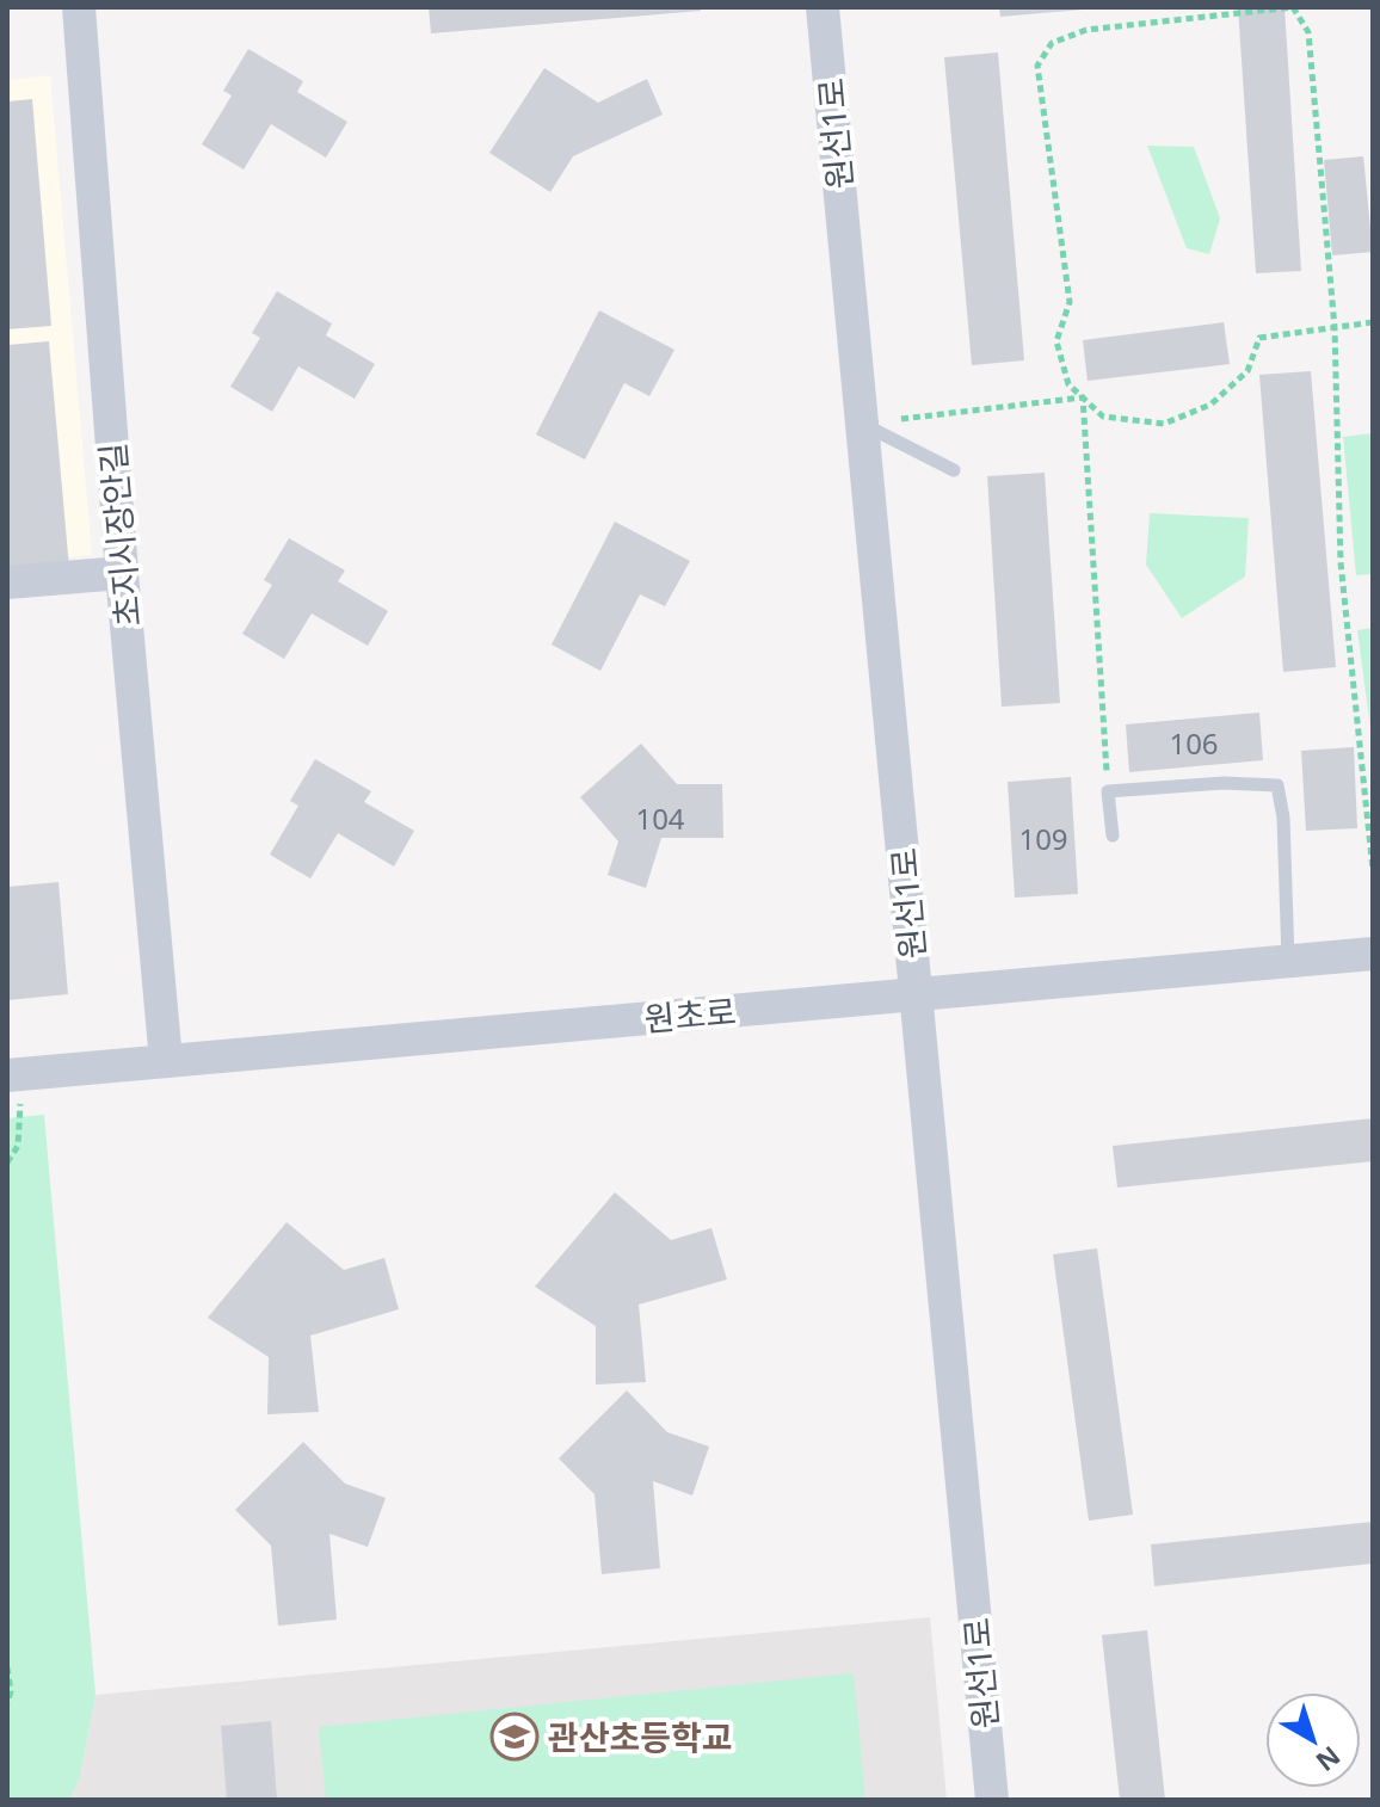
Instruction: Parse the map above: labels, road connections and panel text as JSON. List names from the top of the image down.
{
  "streets": {
    "street": ["원선1로", "초지시장안길", "원초로"]
  },
  "crossings": [
    ["원선1로", "원초로"],
    ["초지시장안길", "원초로"]
  ],
  "places": {
    "school or university": ["관산초등학교"]
  },
  "house_numbers": ["106", "104", "109"],
  "north": "bottom right"
}
